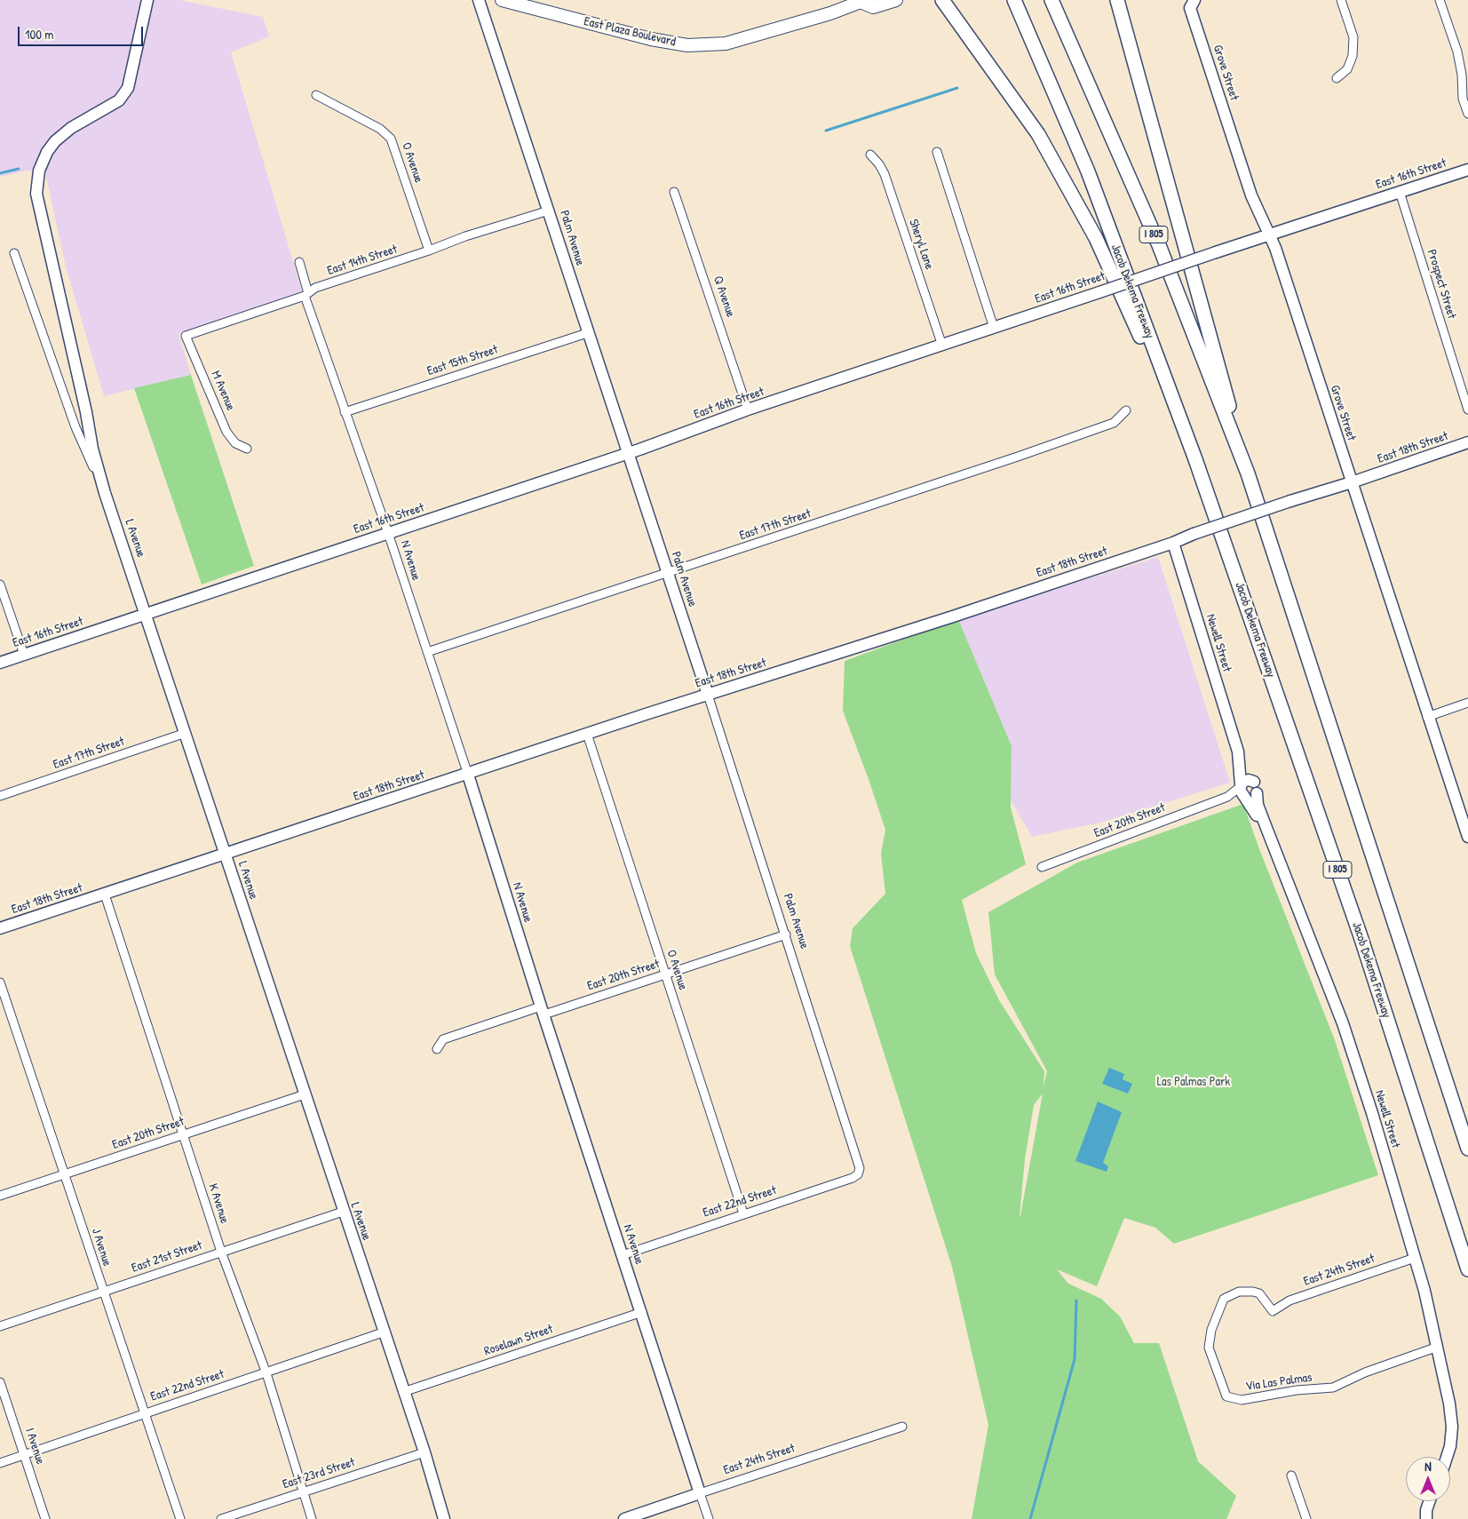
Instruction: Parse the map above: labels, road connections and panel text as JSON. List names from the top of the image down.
{
  "streets": {
    "highway": ["I 805", "Jacob Dekema Freeway"],
    "main road": ["East Plaza Boulevard"],
    "street": [
      "Grove Street",
      "O Avenue",
      "East 16th Street",
      "Palm Avenue",
      "Sheryl Lane",
      "East 14th Street",
      "Prospect Street",
      "Q Avenue",
      "East 15th Street",
      "M Avenue",
      "East 18th Street",
      "East 17th Street",
      "L Avenue",
      "N Avenue",
      "Newell Street",
      "East 20th Street",
      "East 22nd Street",
      "K Avenue",
      "J Avenue",
      "East 21st Street",
      "East 24th Street",
      "Roselawn Street",
      "Via Las Palmas",
      "I Avenue",
      "East 23rd Street"
    ]
  },
  "crossings": [
    ["Grove Street", "East 16th Street"],
    ["Grove Street", "East 18th Street"],
    ["O Avenue", "East 14th Street"],
    ["O Avenue", "East 18th Street"],
    ["O Avenue", "East 20th Street"],
    ["O Avenue", "East 22nd Street"],
    ["East 16th Street", "Palm Avenue"],
    ["East 16th Street", "Sheryl Lane"],
    ["East 16th Street", "Prospect Street"],
    ["East 16th Street", "Q Avenue"],
    ["East 16th Street", "L Avenue"],
    ["East 16th Street", "N Avenue"],
    ["Palm Avenue", "East 14th Street"],
    ["Palm Avenue", "East 15th Street"],
    ["Palm Avenue", "East 18th Street"],
    ["Palm Avenue", "East 17th Street"],
    ["Palm Avenue", "East 20th Street"],
    ["Palm Avenue", "East 22nd Street"],
    ["East 14th Street", "M Avenue"],
    ["East 14th Street", "N Avenue"],
    ["East 15th Street", "N Avenue"],
    ["East 18th Street", "L Avenue"],
    ["East 18th Street", "N Avenue"],
    ["East 18th Street", "Newell Street"],
    ["East 18th Street", "K Avenue"],
    ["East 17th Street", "L Avenue"],
    ["East 17th Street", "N Avenue"],
    ["L Avenue", "East 20th Street"],
    ["L Avenue", "East 22nd Street"],
    ["L Avenue", "East 21st Street"],
    ["L Avenue", "Roselawn Street"],
    ["L Avenue", "East 23rd Street"],
    ["N Avenue", "East 20th Street"],
    ["N Avenue", "East 22nd Street"],
    ["N Avenue", "East 24th Street"],
    ["N Avenue", "Roselawn Street"],
    ["Newell Street", "East 20th Street"],
    ["Newell Street", "East 24th Street"],
    ["Newell Street", "Via Las Palmas"],
    ["East 20th Street", "K Avenue"],
    ["East 20th Street", "J Avenue"],
    ["East 22nd Street", "K Avenue"],
    ["East 22nd Street", "J Avenue"],
    ["East 22nd Street", "I Avenue"],
    ["K Avenue", "East 21st Street"],
    ["K Avenue", "East 23rd Street"],
    ["J Avenue", "East 21st Street"],
    ["East 24th Street", "Via Las Palmas"]
  ],
  "parks": ["Las Palmas Park"],
  "scale_bar": "100 m",
  "north": "top"
}
